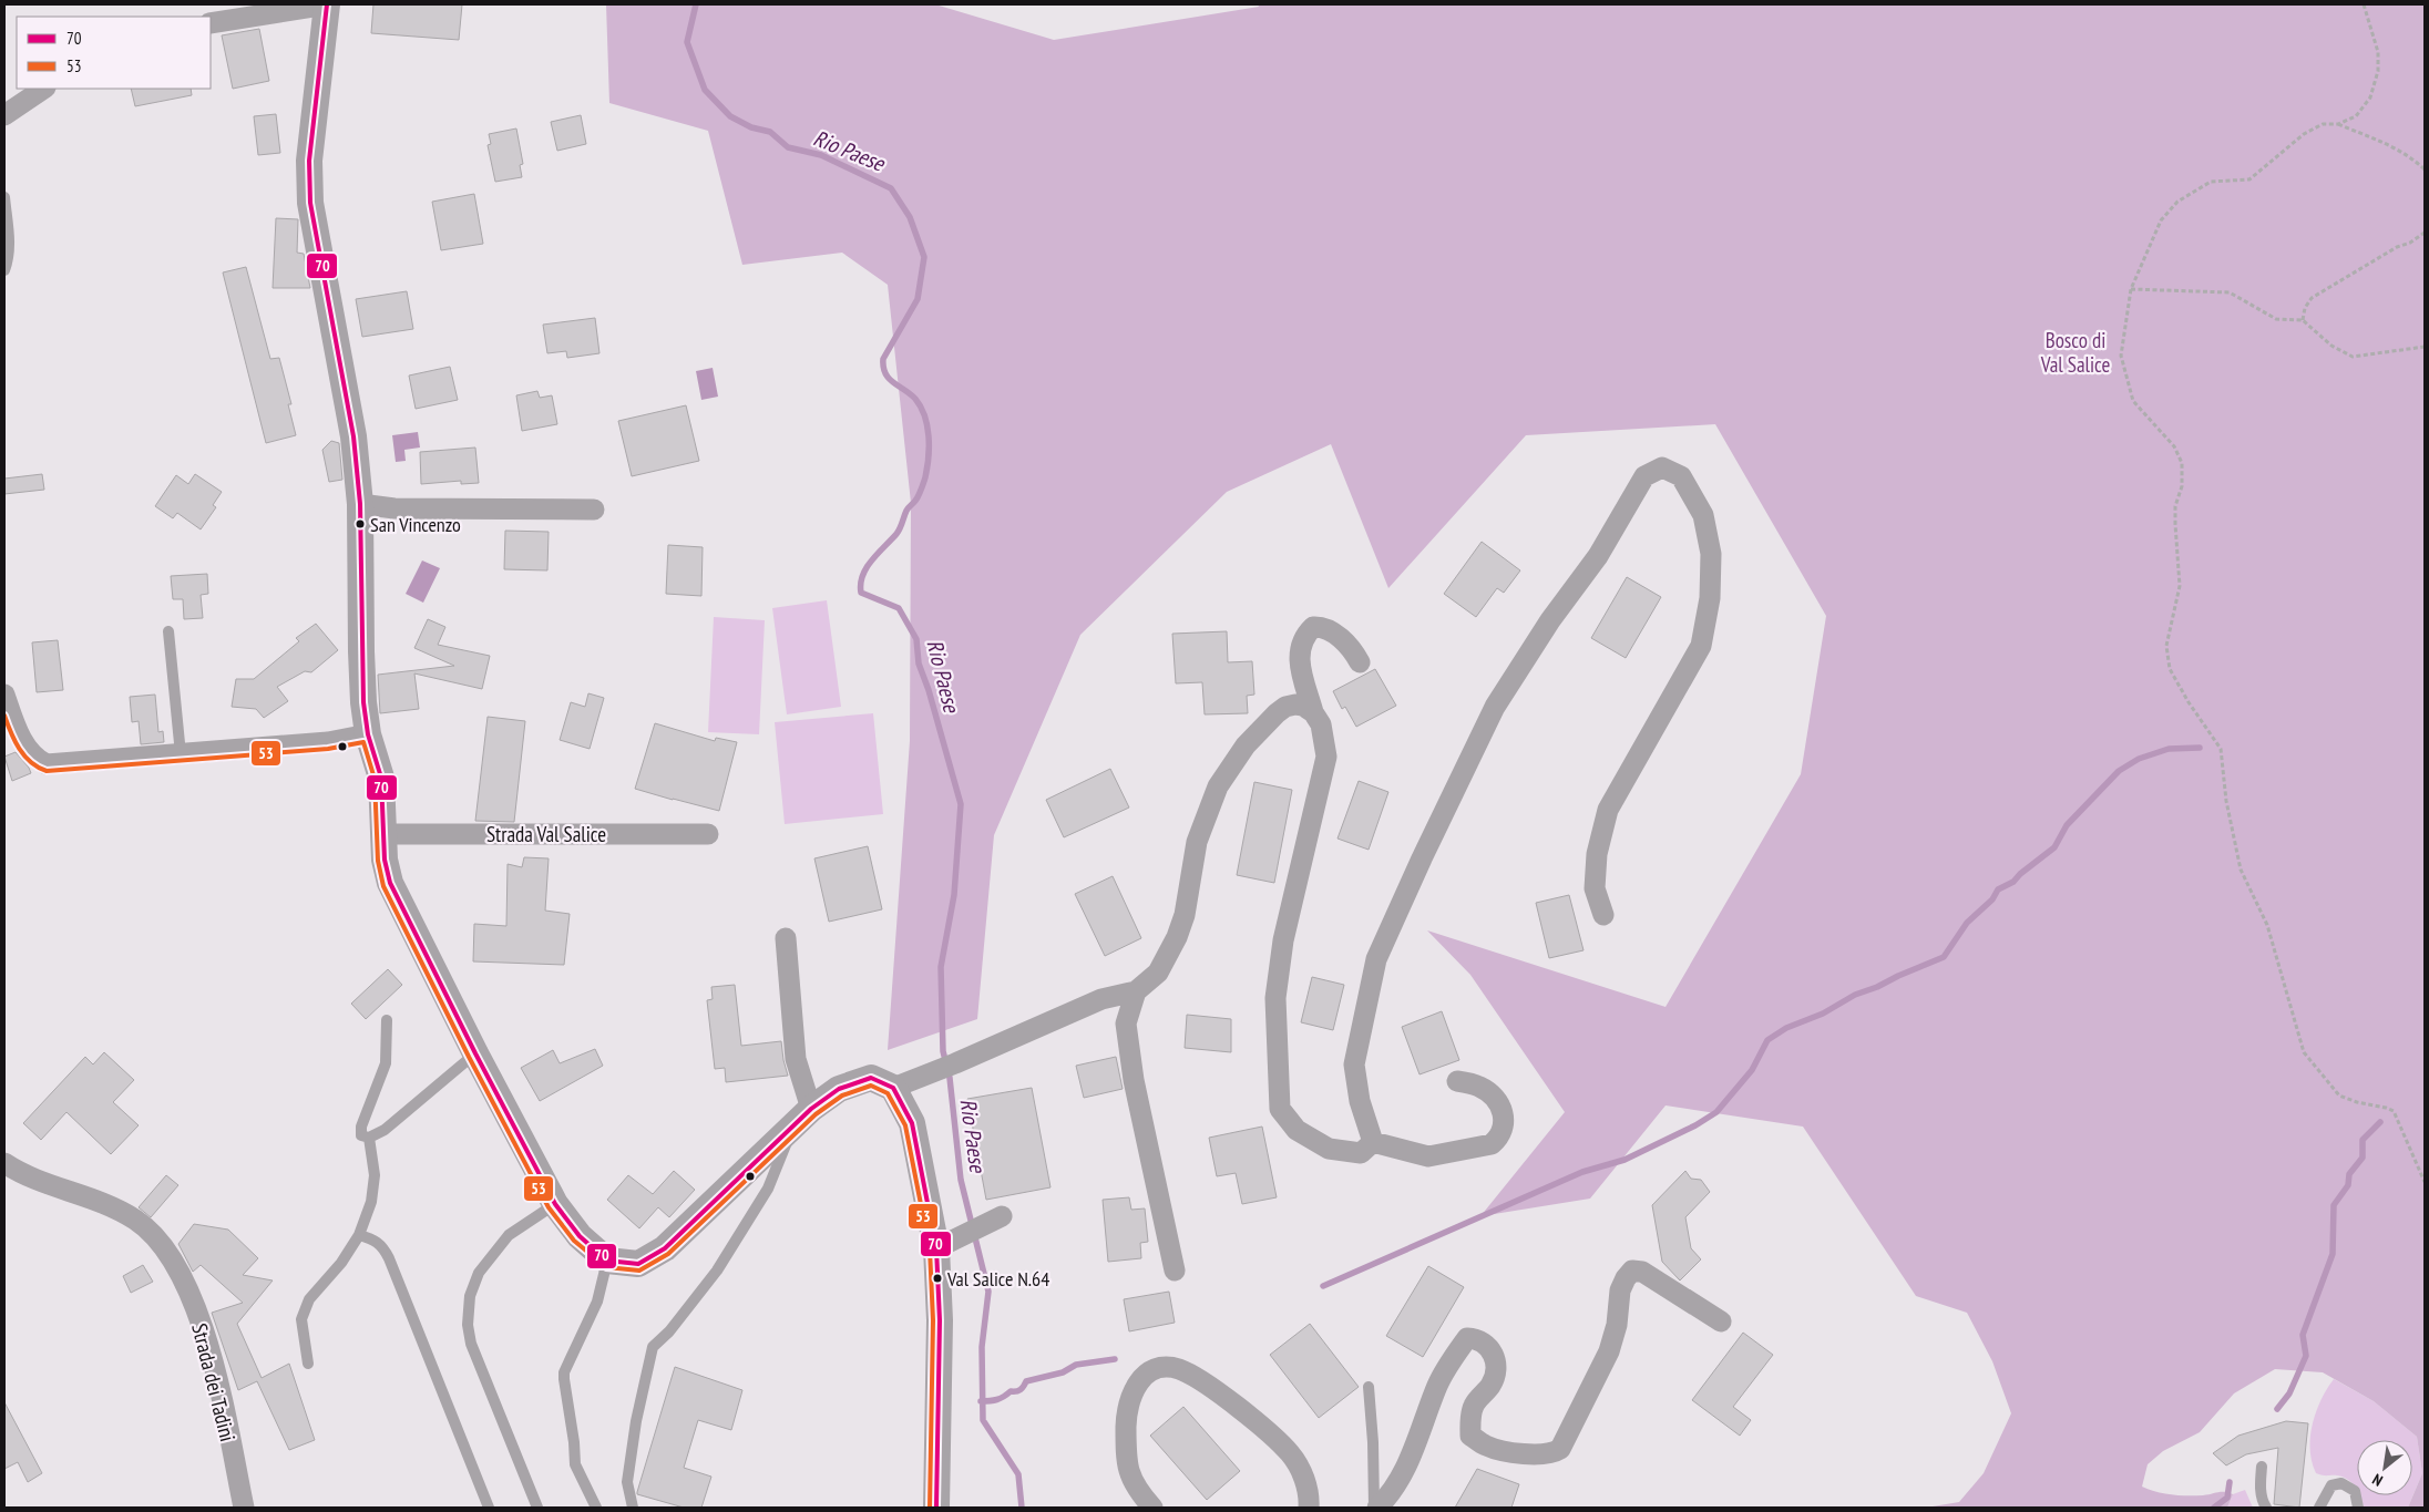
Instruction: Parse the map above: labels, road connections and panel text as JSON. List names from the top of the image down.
{
  "streets": {
    "street": ["Strada Val Salice", "Strada dei Tadini"]
  },
  "water": ["Rio Paese"],
  "parks": ["Bosco di Val Salice"],
  "places": ["San Vincenzo", "Val Salice N.64"],
  "lines": ["transit line 70", "transit line 53"],
  "legend": ["70", "53"],
  "north": "bottom left"
}
